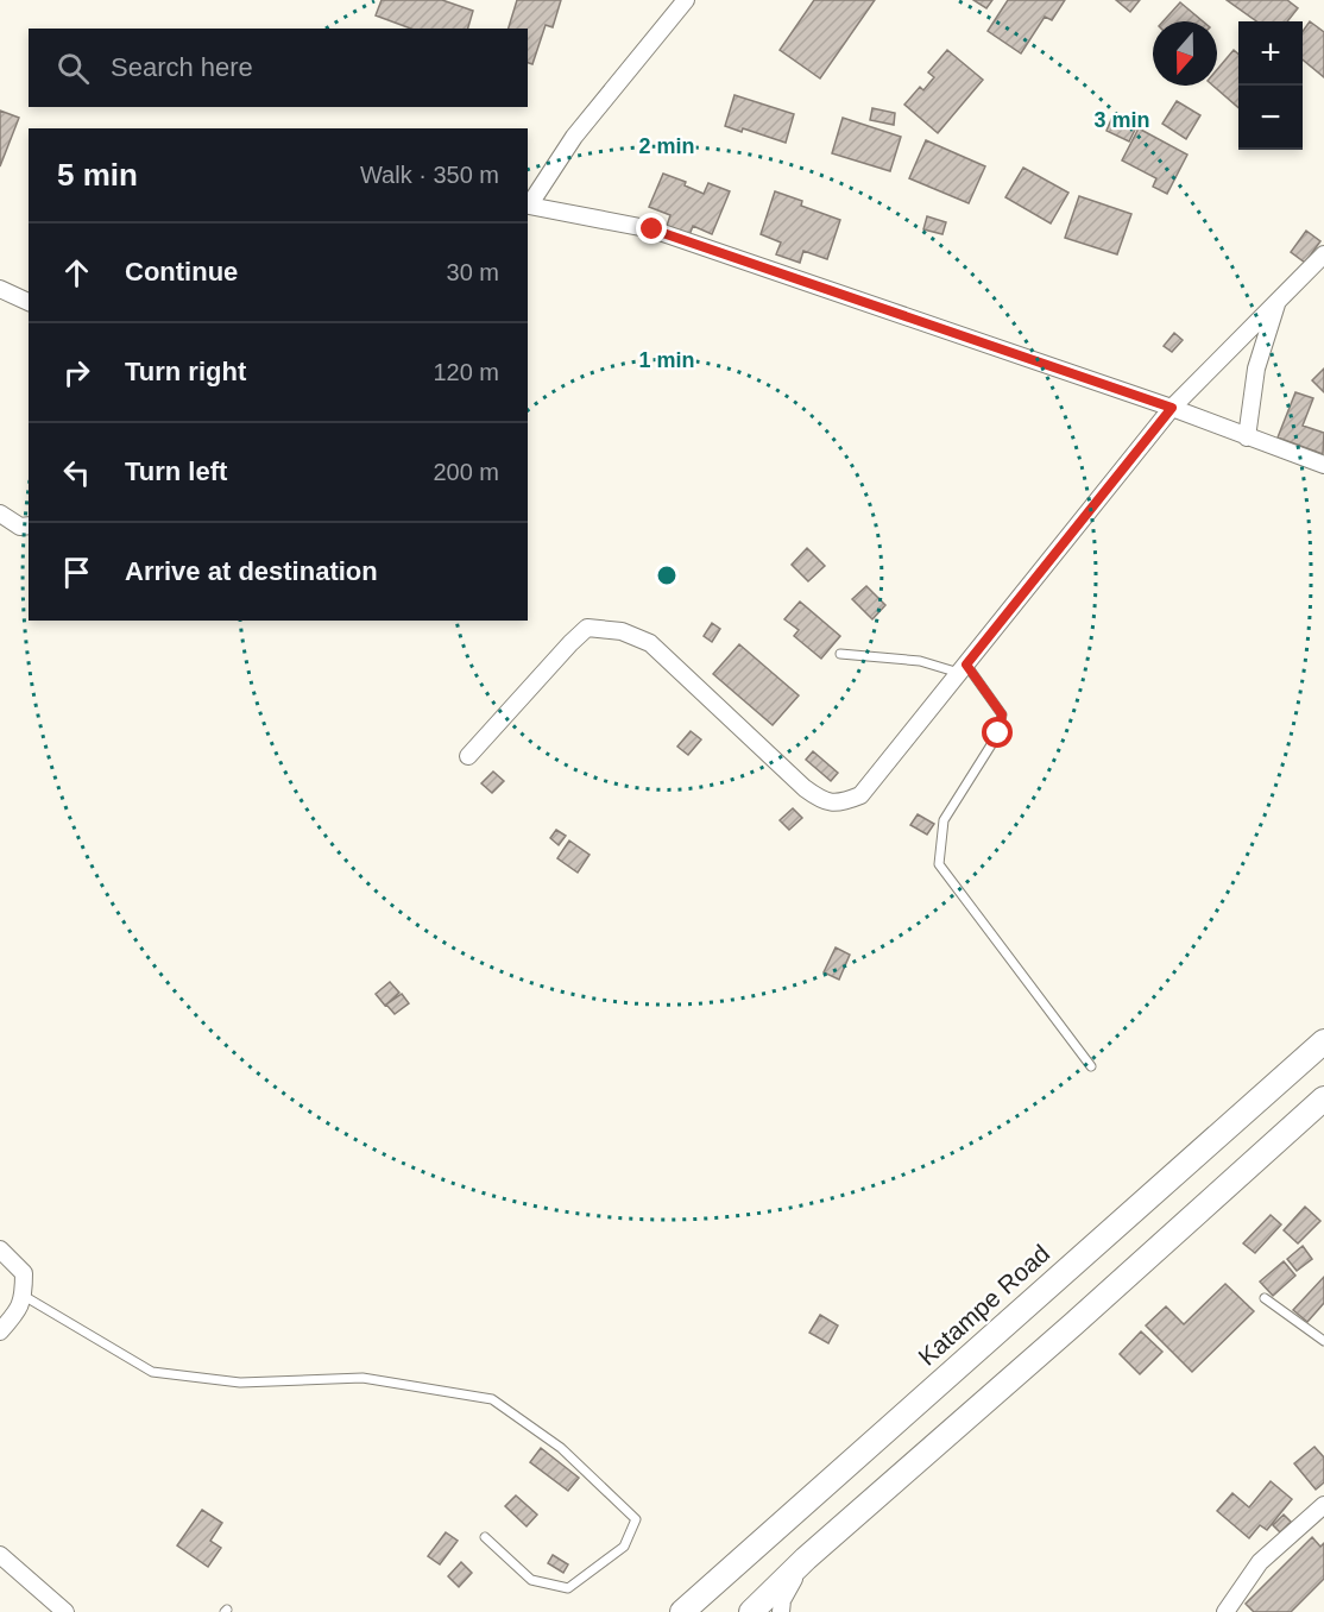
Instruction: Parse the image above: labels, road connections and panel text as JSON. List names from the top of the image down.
{
  "streets": {
    "main road": ["Katampe Road"]
  },
  "north": "bottom",
  "page": {
    "map_buttons": ["+", "−"],
    "search": "Search here",
    "heading": ["5 min", "Walk · 350 m"],
    "list": [
      ["Continue", "30 m"],
      ["Turn right", "120 m"],
      ["Turn left", "200 m"],
      "Arrive at destination"
    ]
  },
  "rings": ["3 min", "2 min", "1 min"]
}
